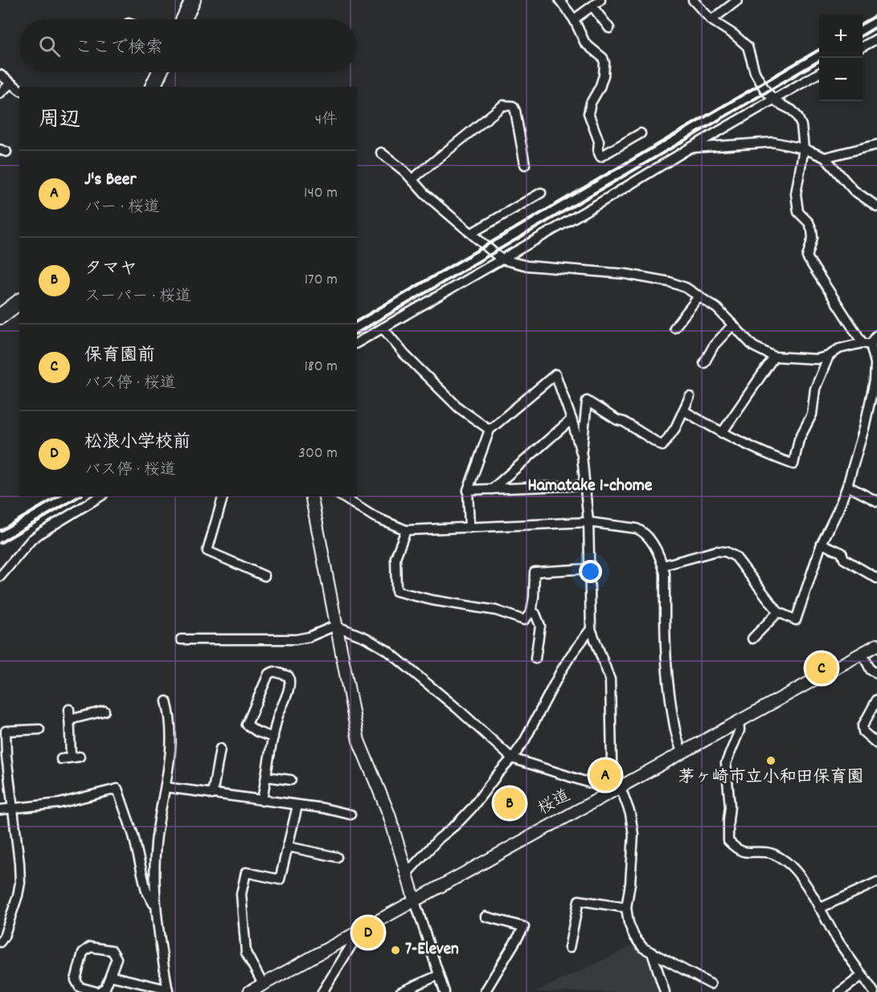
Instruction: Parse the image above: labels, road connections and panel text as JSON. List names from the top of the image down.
{
  "streets": {
    "street": ["桜道"]
  },
  "districts": ["Hamatake 1-chome"],
  "places": ["茅ヶ崎市立小和田保育園", "7-Eleven"],
  "page": {
    "map_buttons": ["+", "−"],
    "search": "ここで検索",
    "heading": ["周辺", "4件"],
    "list": [
      {
        "mark": "A",
        "name": "J's Beer",
        "note": "バー · 桜道",
        "value": "140 m"
      },
      {
        "mark": "B",
        "name": "タマヤ",
        "note": "スーパー · 桜道",
        "value": "170 m"
      },
      {
        "mark": "C",
        "name": "保育園前",
        "note": "バス停 · 桜道",
        "value": "180 m"
      },
      {
        "mark": "D",
        "name": "松浪小学校前",
        "note": "バス停 · 桜道",
        "value": "300 m"
      }
    ],
    "pins": [
      "C",
      "A",
      "B",
      "D"
    ]
  }
}
